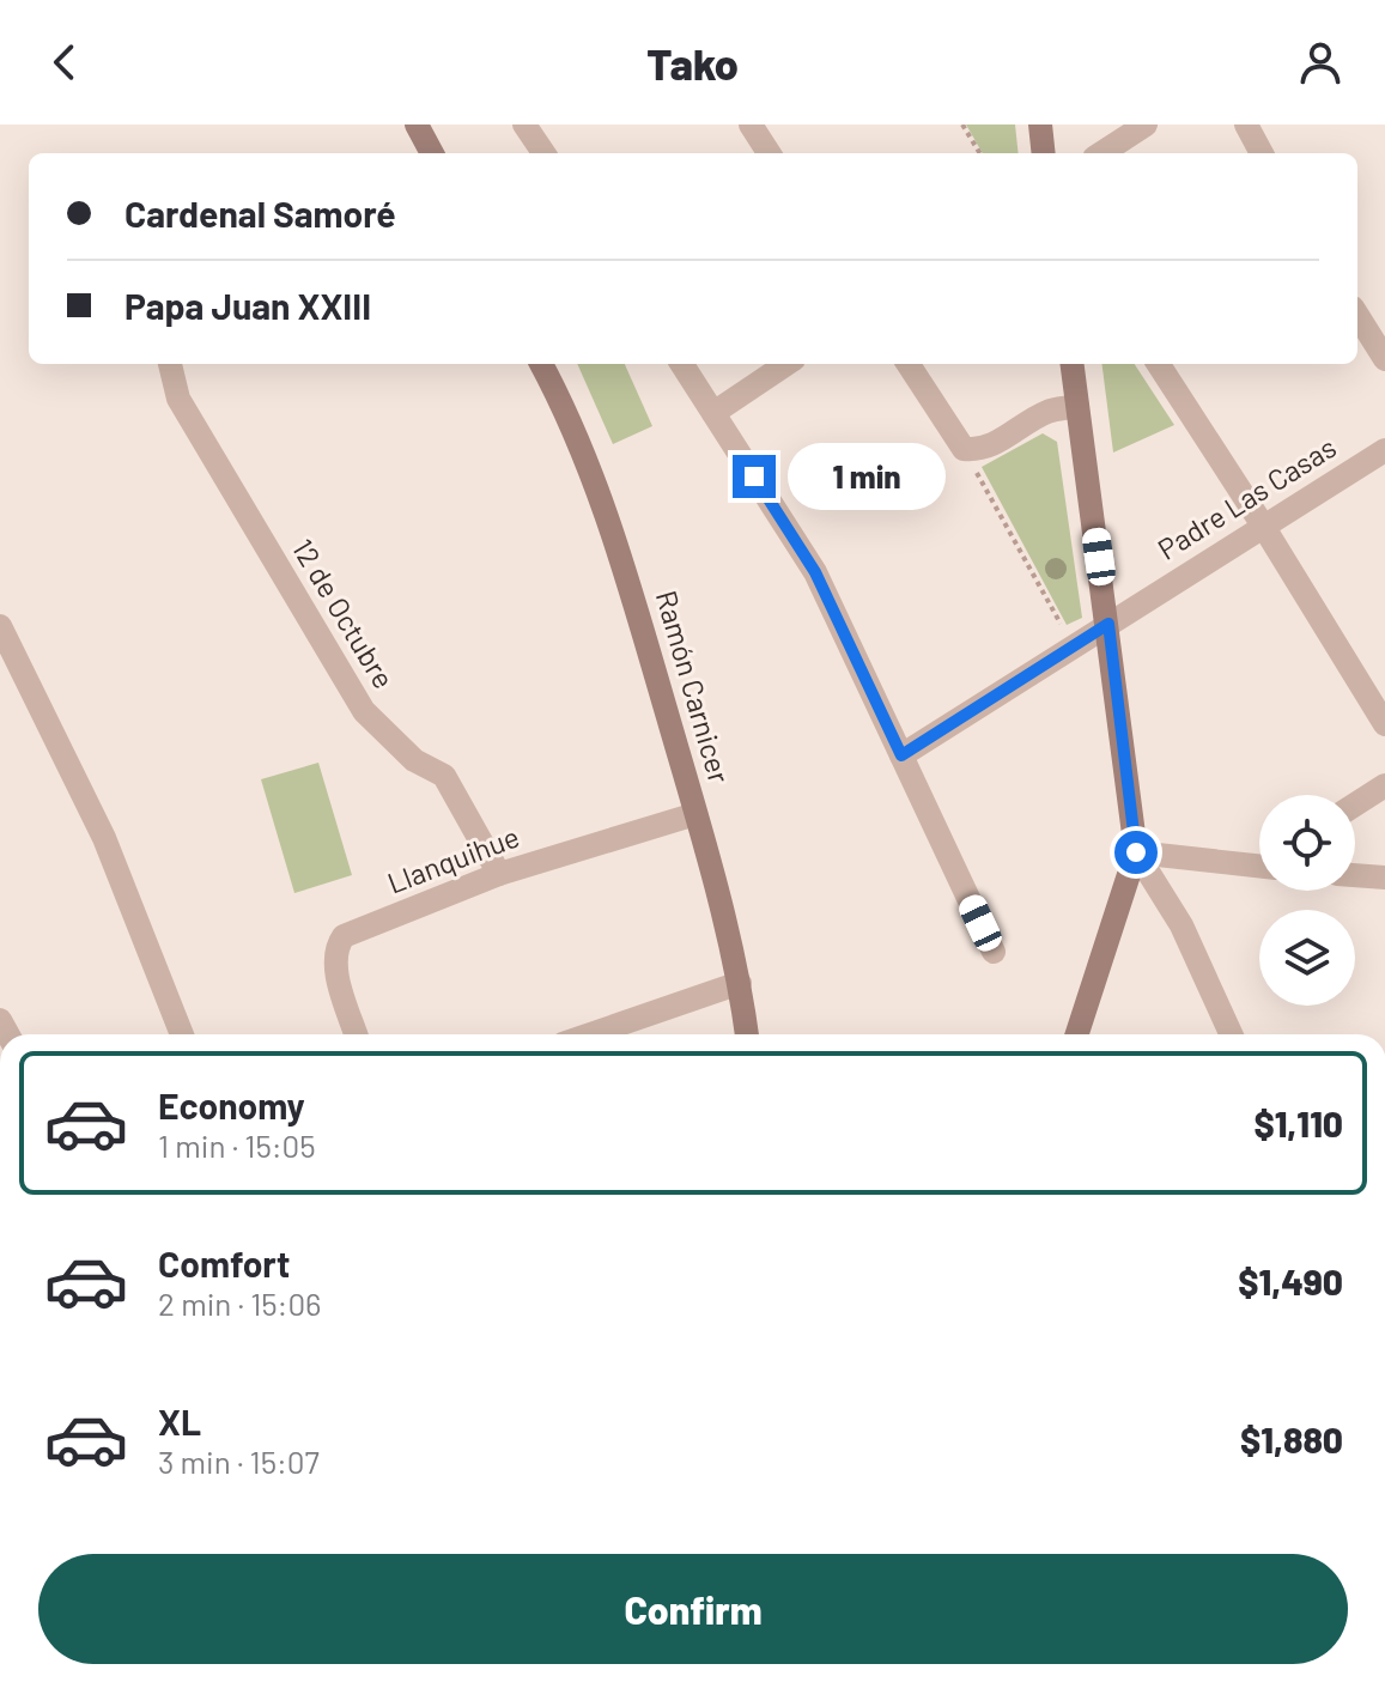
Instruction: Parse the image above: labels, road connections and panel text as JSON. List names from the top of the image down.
{
  "streets": {
    "street": [
      "Padre Las Casas",
      "12 de Octubre",
      "Ramón Carnicer",
      "Llanquihue"
    ]
  },
  "crossings": [
    ["12 de Octubre", "Llanquihue"],
    ["Ramón Carnicer", "Llanquihue"]
  ],
  "page": {
    "header": "Tako",
    "banner": ["Cardenal Samoré", "Papa Juan XXIII"],
    "bubble": "1 min",
    "list": [
      {
        "name": "Economy",
        "note": "1 min · 15:05",
        "value": "$1,110"
      },
      {
        "name": "Comfort",
        "note": "2 min · 15:06",
        "value": "$1,490"
      },
      {
        "name": "XL",
        "note": "3 min · 15:07",
        "value": "$1,880"
      }
    ],
    "buttons": "Confirm"
  }
}
